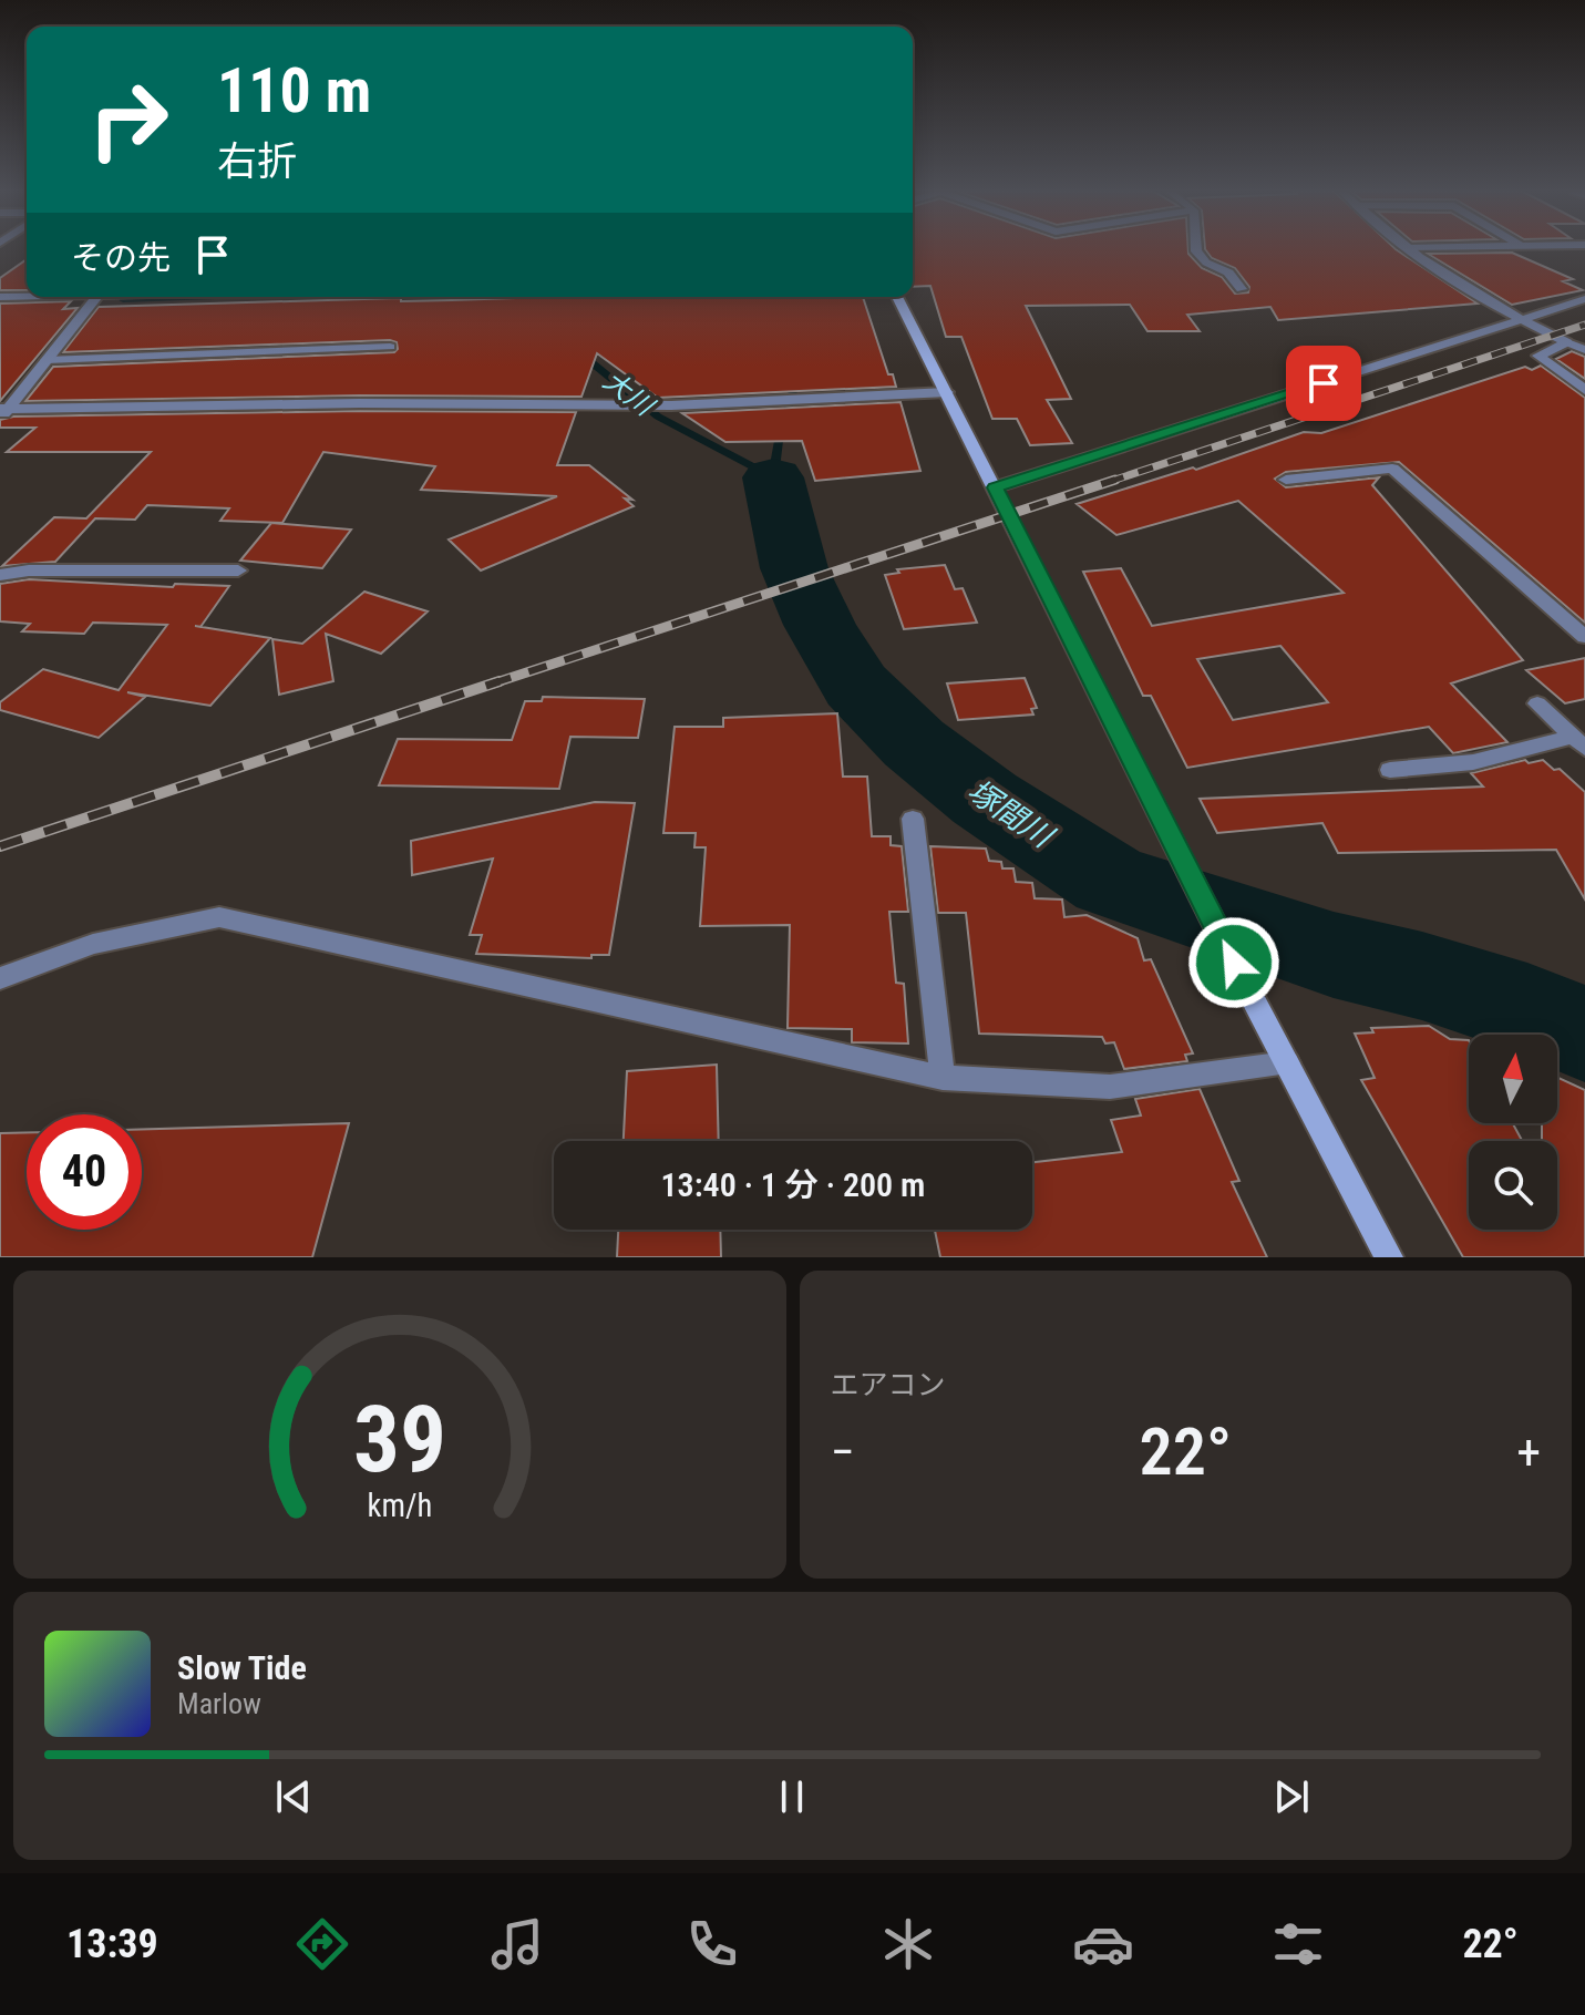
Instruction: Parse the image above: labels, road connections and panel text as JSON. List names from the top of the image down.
{
  "water": ["大川", "塚間川"],
  "north": "top",
  "page": {
    "turn": ["110 m", "右折"],
    "then": "その先",
    "limit": "40",
    "trip": "13:40 · 1 分 · 200 m",
    "tile": "エアコン",
    "heat": ["−", "22°", "+"],
    "song": ["Slow Tide", "Marlow"],
    "tabs": ["13:39", "22°"],
    "gauge": ["39", "km/h"]
  }
}
